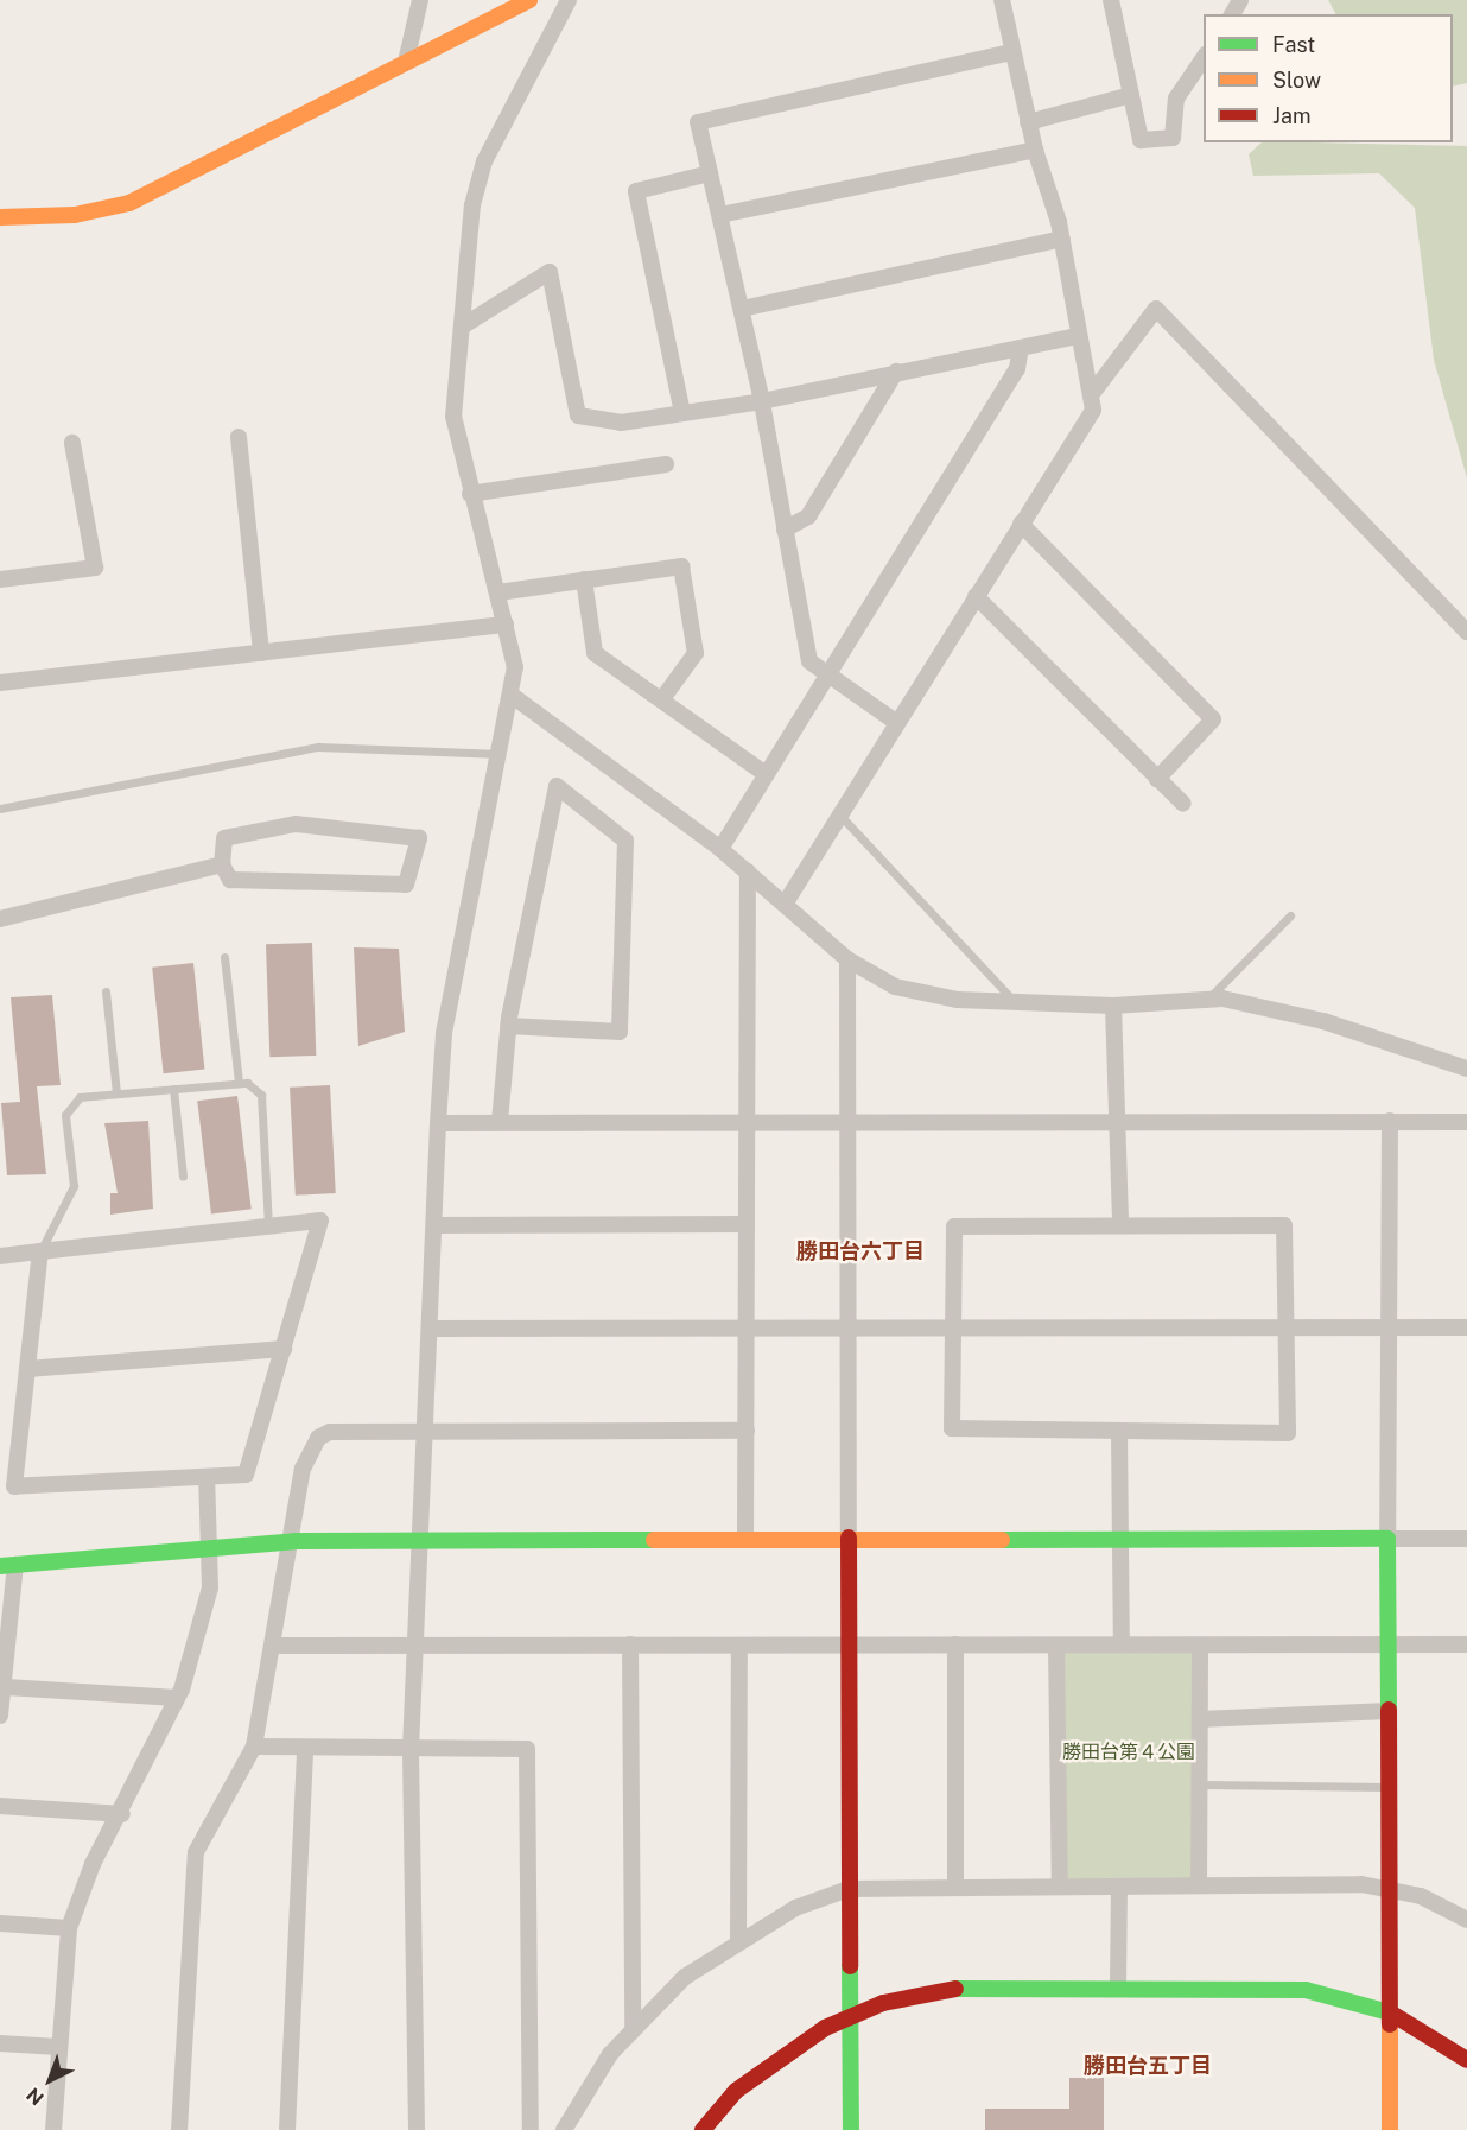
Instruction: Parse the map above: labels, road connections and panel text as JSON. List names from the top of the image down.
{
  "districts": ["勝田台六丁目", "勝田台五丁目"],
  "parks": ["勝田台第４公園"],
  "legend": ["Fast", "Slow", "Jam"],
  "north": "bottom left"
}
